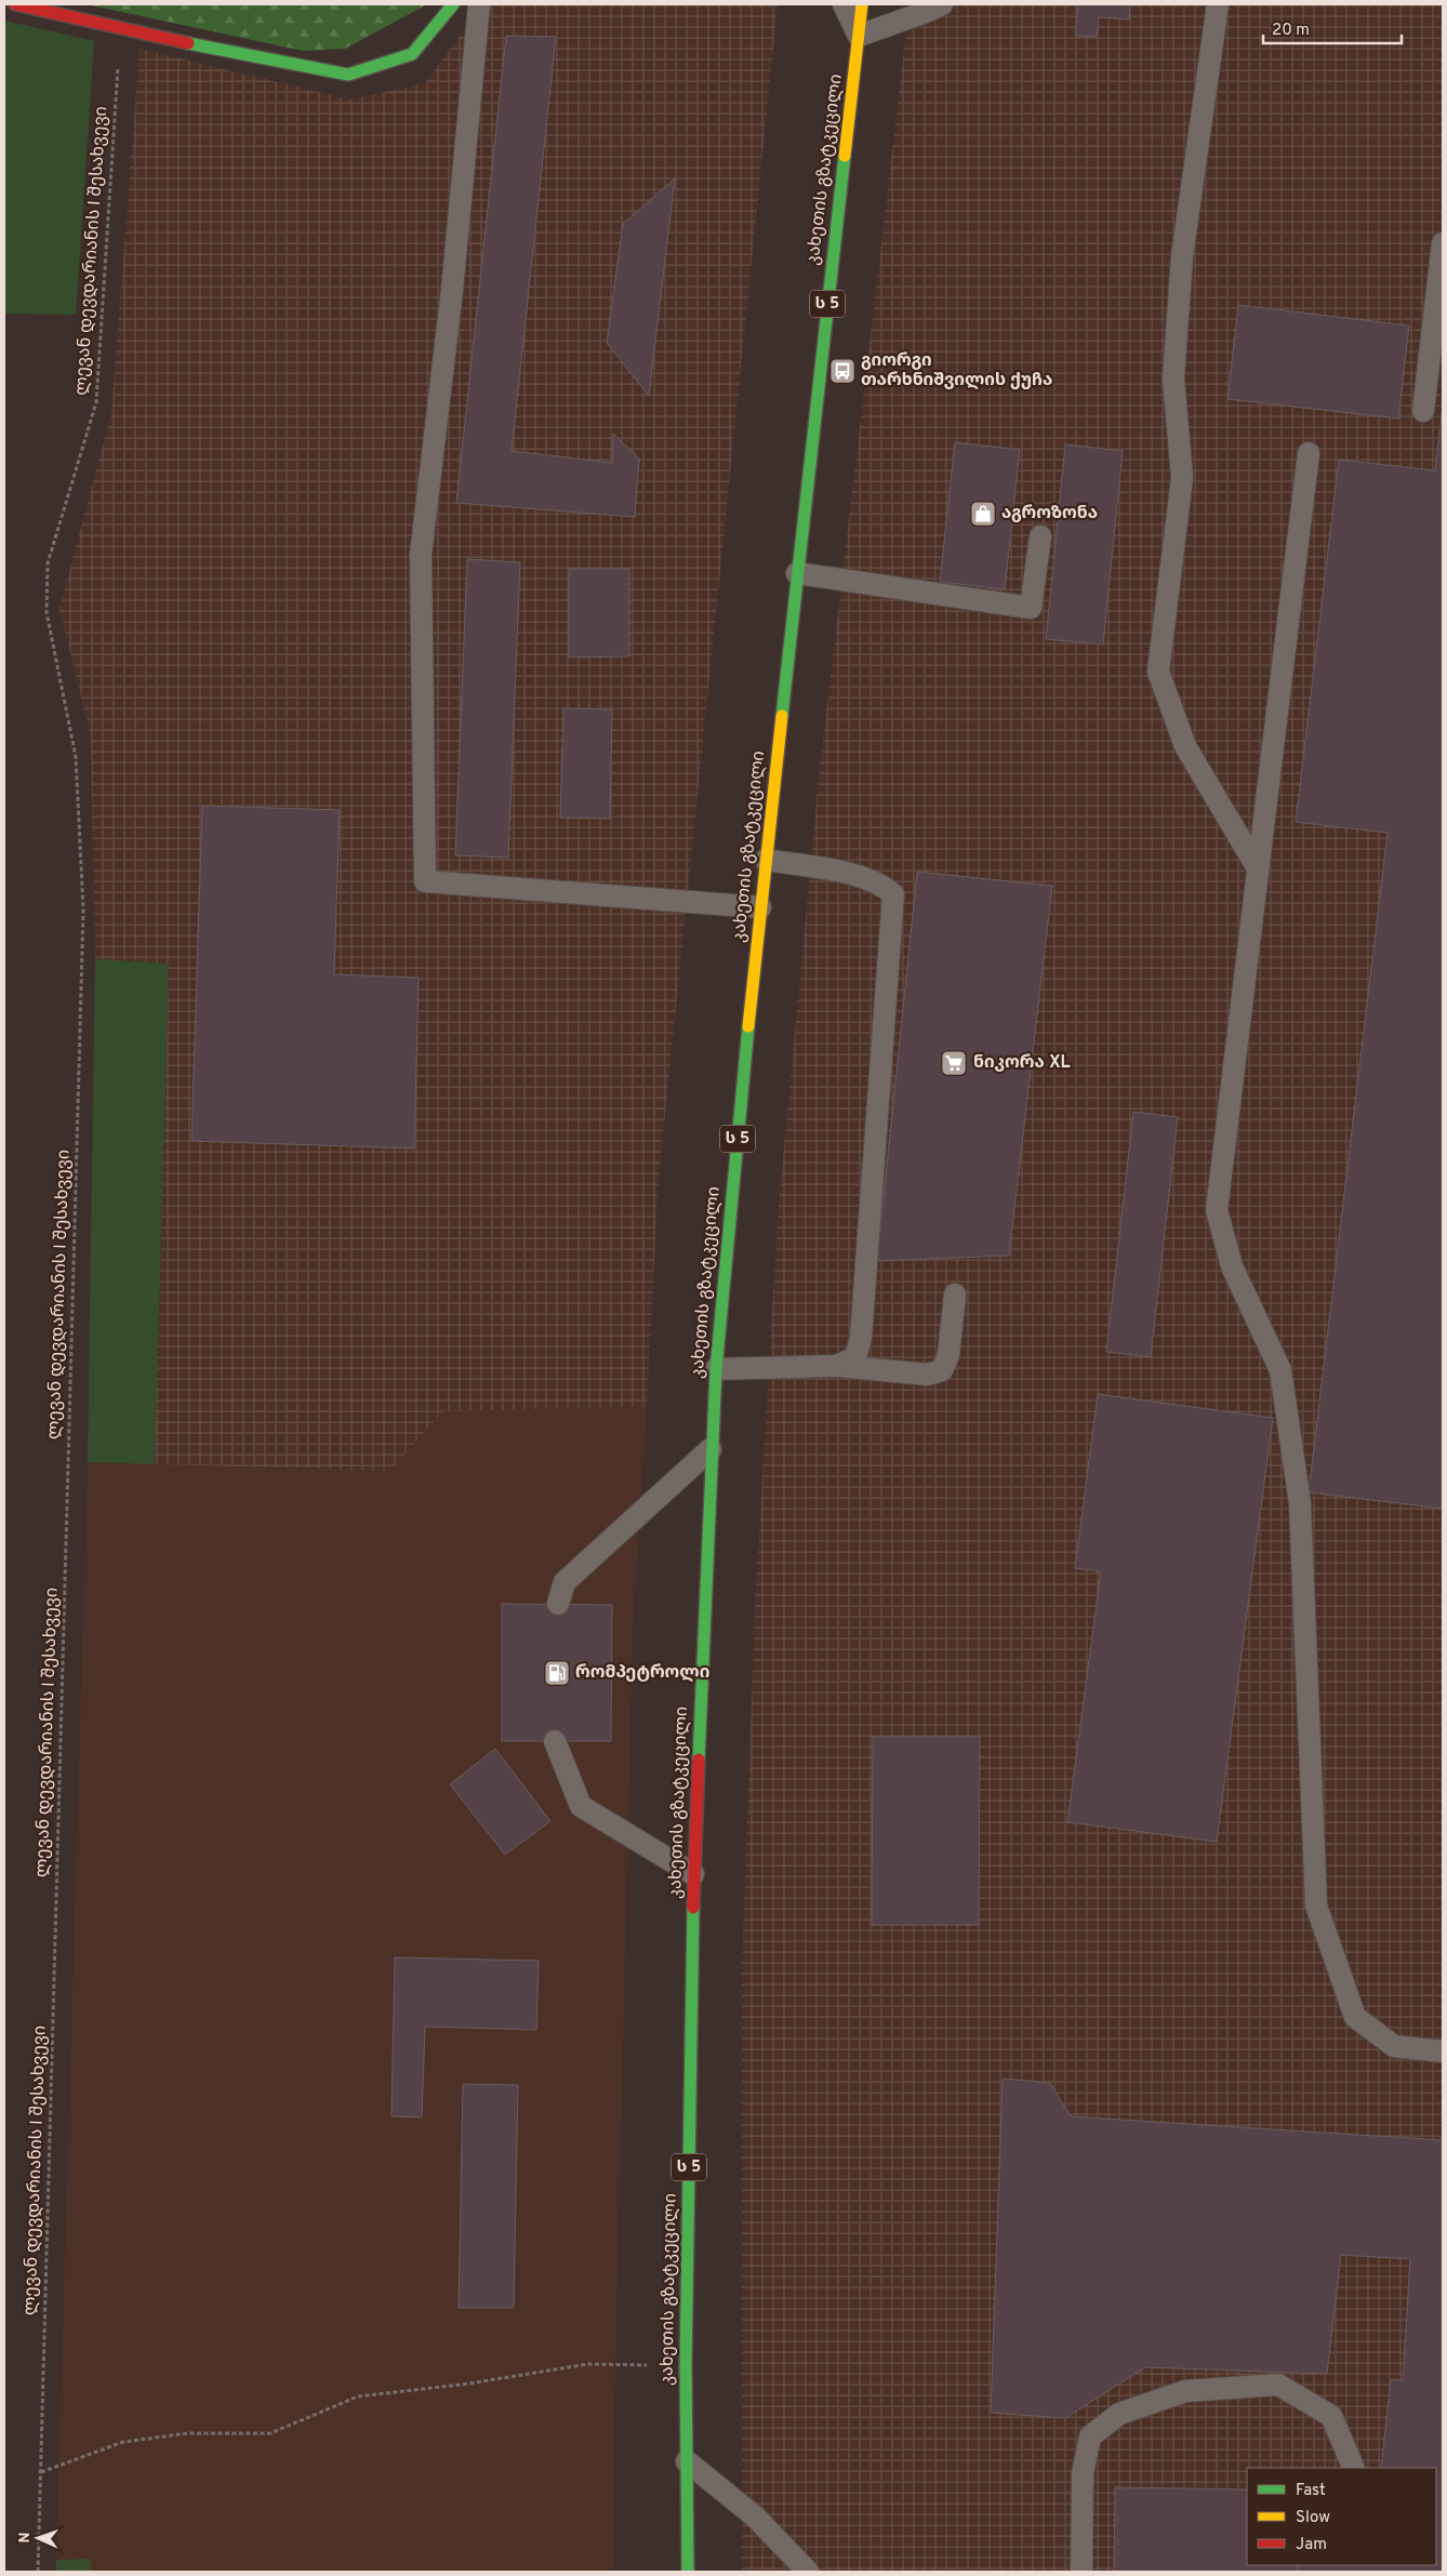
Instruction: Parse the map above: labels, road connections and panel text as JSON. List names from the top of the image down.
{
  "streets": {
    "main road": ["კახეთის გზატკეცილი", "ს 5"],
    "path": ["ლევან დევდარიანის I შესახვევი"]
  },
  "places": {
    "bus stop": ["გიორგი თარხნიშვილის ქუჩა"],
    "shop": ["აგროზონა"],
    "supermarket": ["ნიკორა XL"],
    "fuel station": ["რომპეტროლი"]
  },
  "legend": ["Fast", "Slow", "Jam"],
  "scale_bar": "20 m",
  "north": "left"
}
